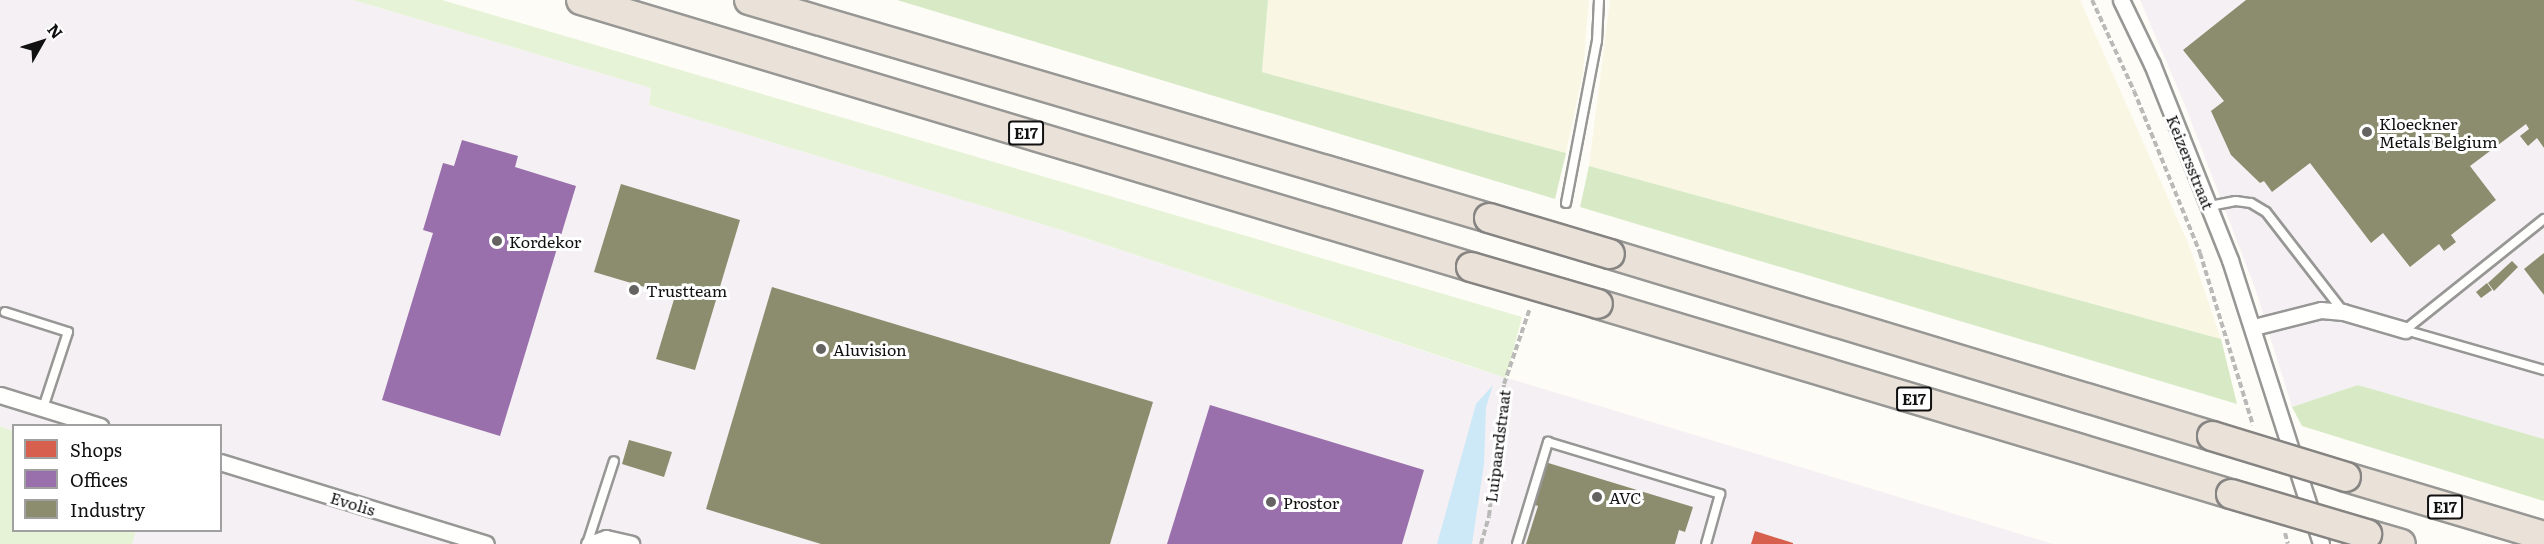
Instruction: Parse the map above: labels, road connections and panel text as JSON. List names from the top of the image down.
{
  "streets": {
    "highway": ["E17"],
    "street": ["Keizersstraat", "Evolis"],
    "path": ["Luipaardstraat"]
  },
  "places": [
    "Kloeckner Metals Belgium",
    "Kordekor",
    "Trustteam",
    "Aluvision",
    "AVC",
    "Prostor"
  ],
  "legend": ["Shops", "Offices", "Industry"],
  "north": "top right"
}
